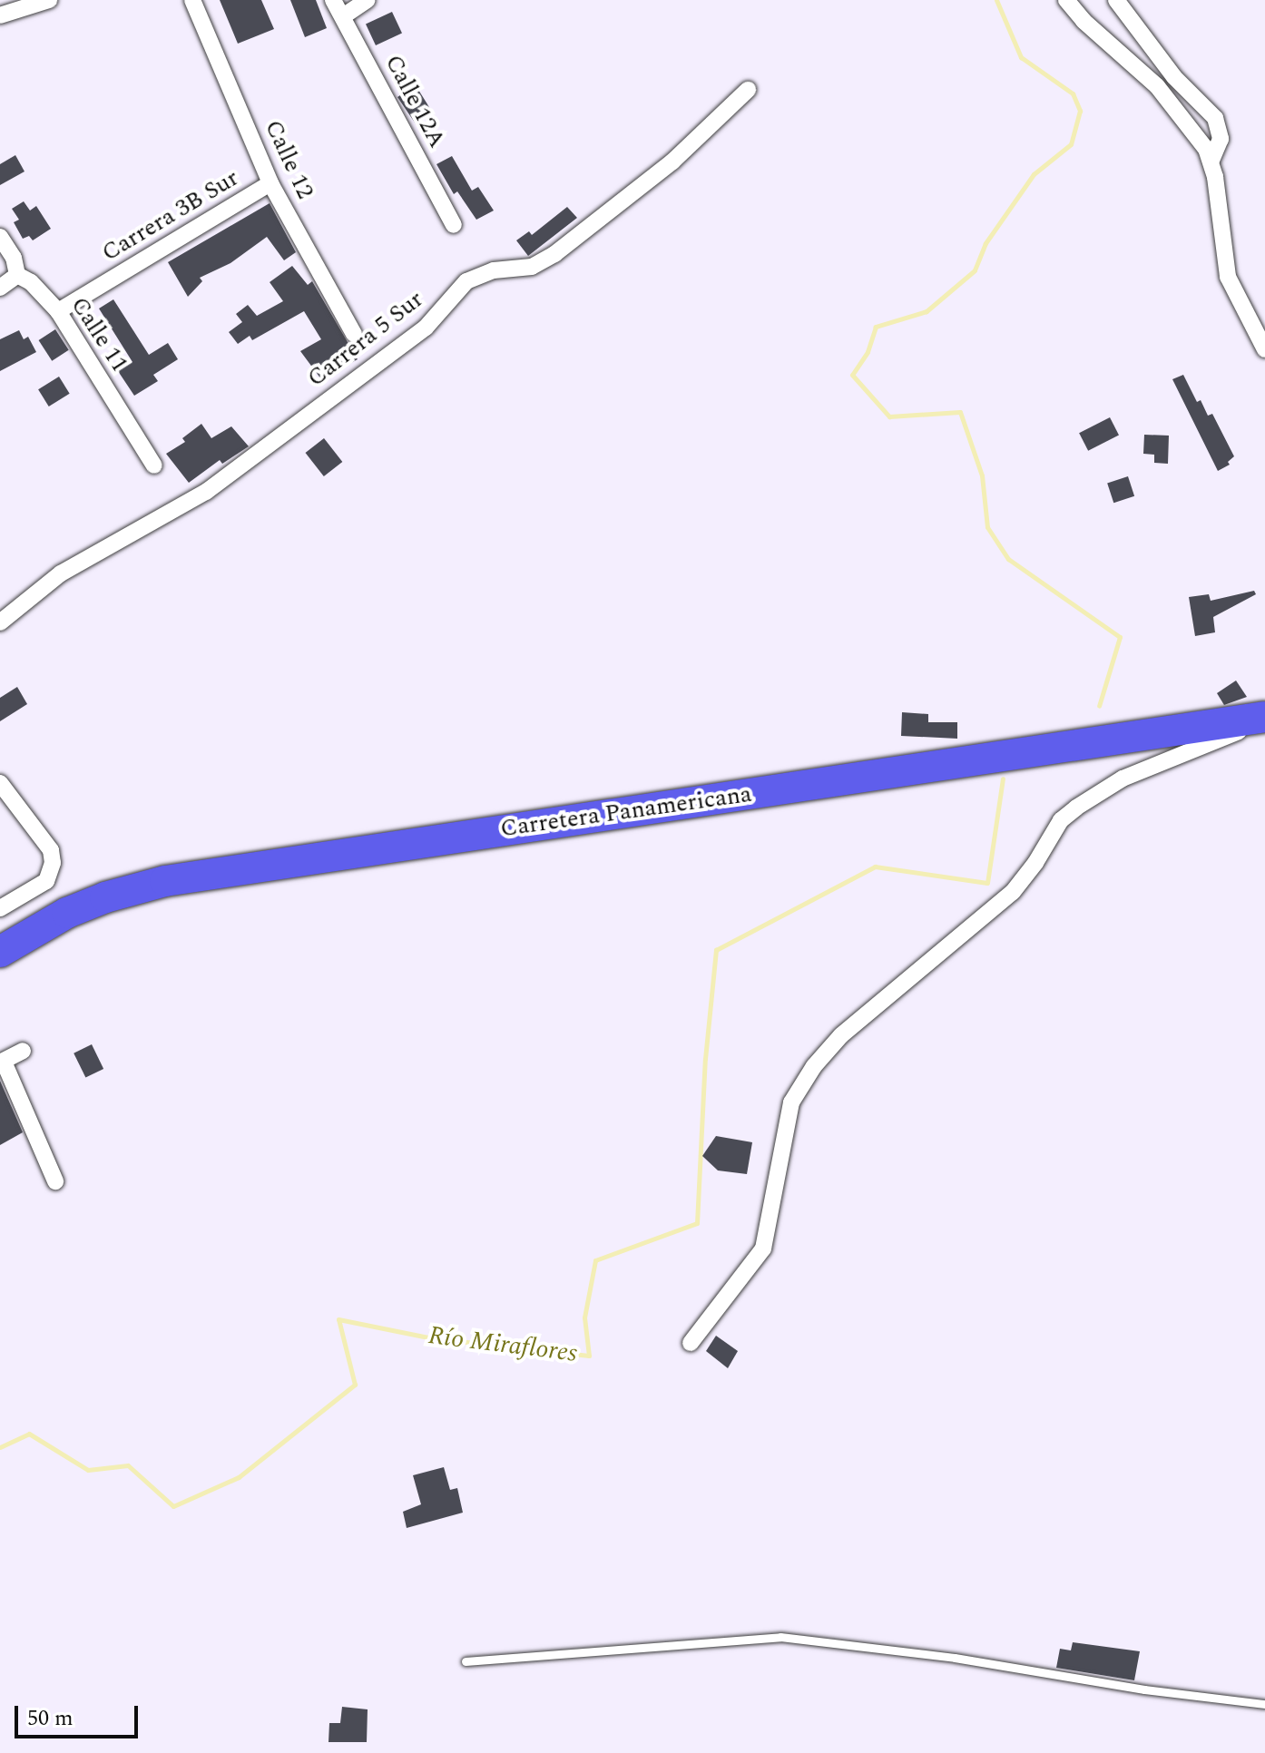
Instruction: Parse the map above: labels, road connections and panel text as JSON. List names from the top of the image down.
{
  "streets": {
    "highway": ["Carretera Panamericana"],
    "street": [
      "Calle 12A",
      "Calle 12",
      "Carrera 3B Sur",
      "Calle 11",
      "Carrera 5 Sur"
    ]
  },
  "crossings": [
    ["Calle 12", "Carrera 3B Sur"],
    ["Carrera 3B Sur", "Calle 11"]
  ],
  "water": ["Río Miraflores"],
  "scale_bar": "50 m"
}
